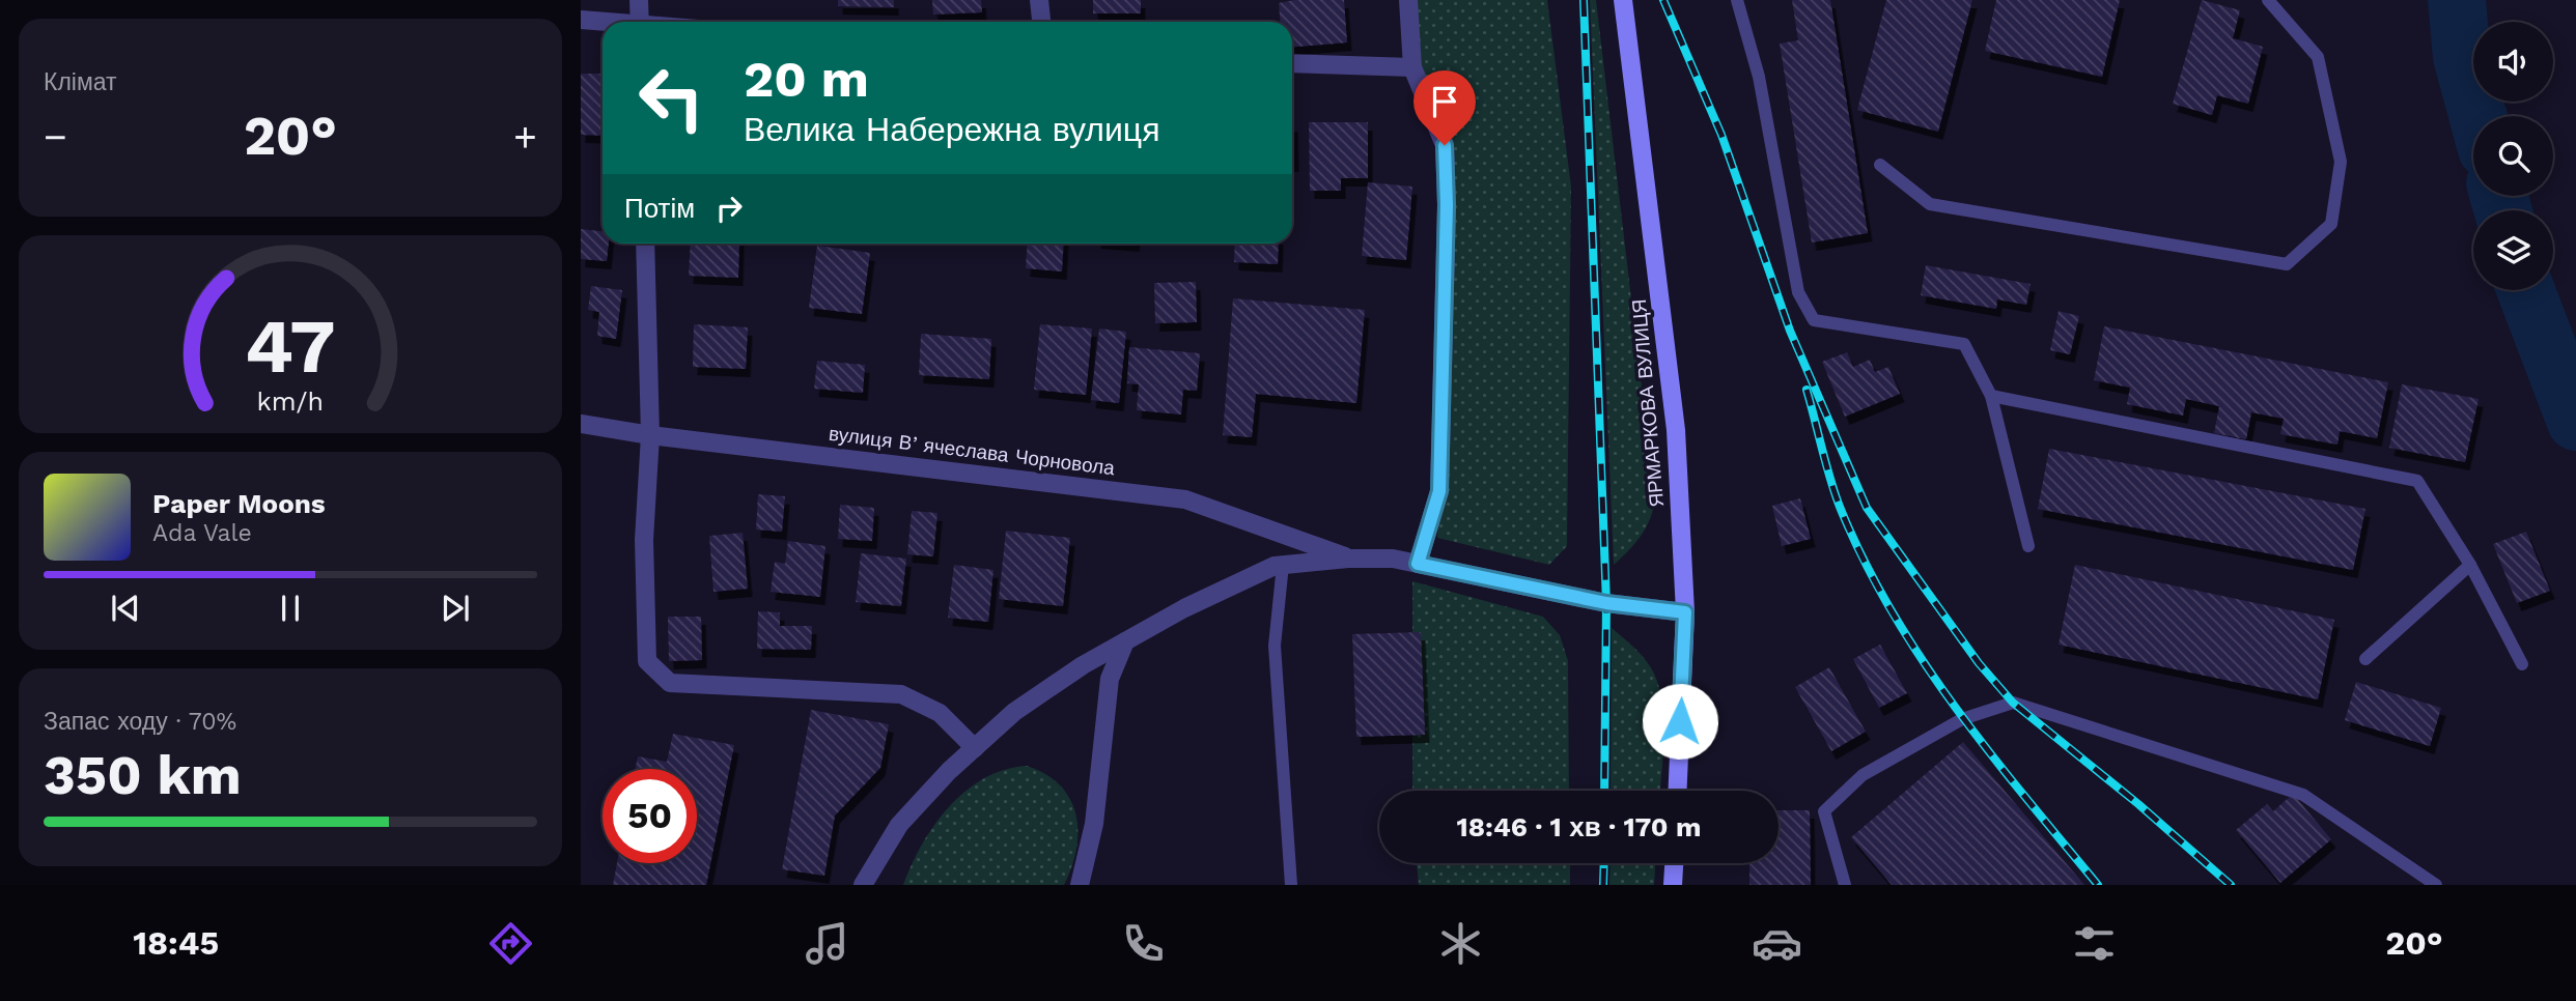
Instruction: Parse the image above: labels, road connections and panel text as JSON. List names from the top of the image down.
{
  "streets": {
    "main road": ["ЯРМАРКОВА ВУЛИЦЯ"],
    "street": ["вулиця Вʼячеслава Чорновола"]
  },
  "page": {
    "tile": [
      "Клімат",
      ["Запас ходу · 70%", "350 km"]
    ],
    "turn": ["20 m", "Велика Набережна вулиця"],
    "heat": ["−", "20°", "+"],
    "then": "Потім",
    "song": ["Paper Moons", "Ada Vale"],
    "limit": "50",
    "trip": "18:46 · 1 хв · 170 m",
    "tabs": ["18:45", "20°"],
    "gauge": ["47", "km/h"]
  }
}
